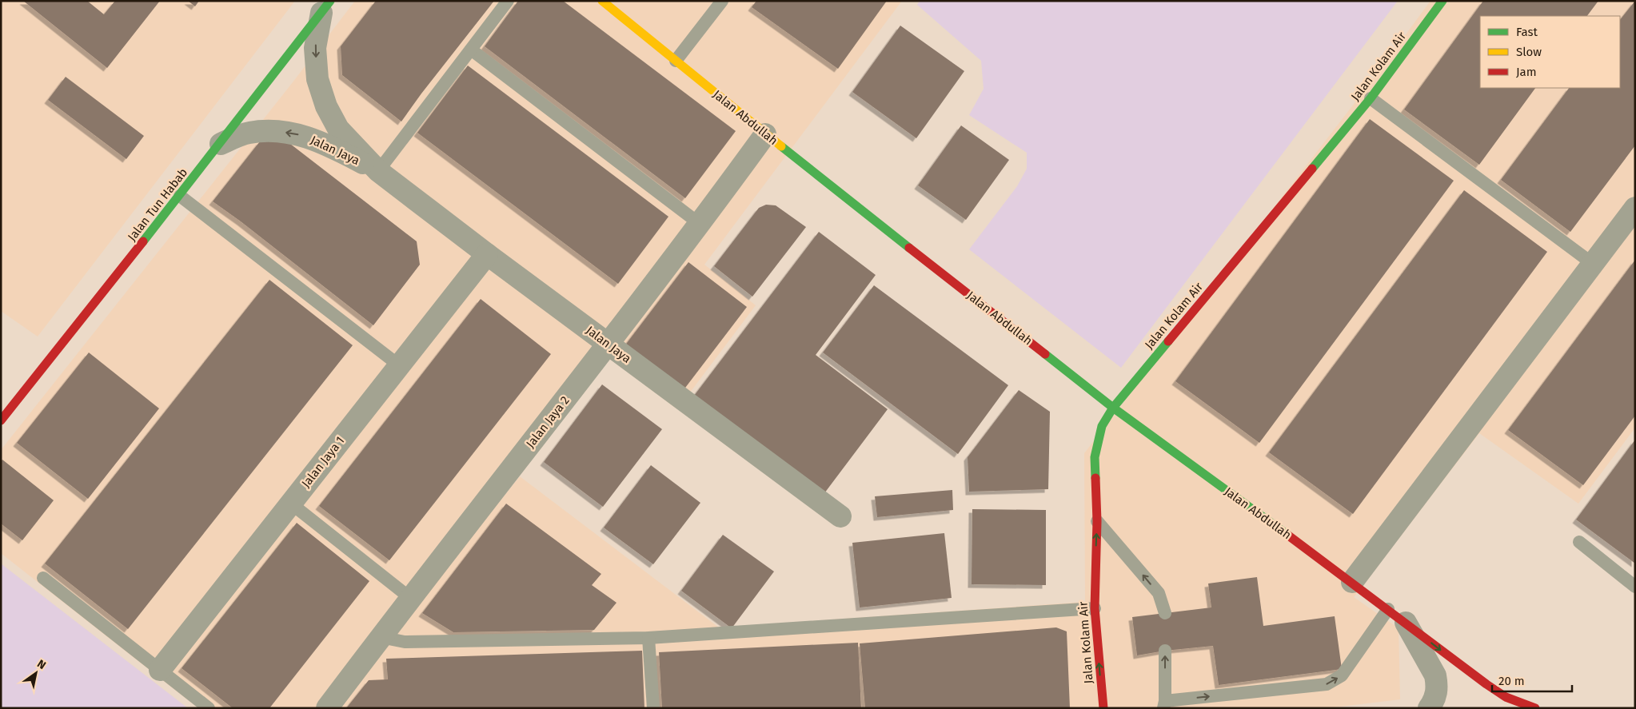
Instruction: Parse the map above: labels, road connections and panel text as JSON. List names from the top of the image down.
{
  "streets": {
    "main road": ["Jalan Kolam Air", "Jalan Abdullah", "Jalan Tun Habab"],
    "street": ["Jalan Jaya", "Jalan Jaya 2", "Jalan Jaya 1"]
  },
  "crossings": [
    ["Jalan Kolam Air", "Jalan Abdullah"],
    ["Jalan Abdullah", "Jalan Jaya 2"],
    ["Jalan Jaya", "Jalan Tun Habab"],
    ["Jalan Jaya", "Jalan Jaya 2"],
    ["Jalan Jaya", "Jalan Jaya 1"]
  ],
  "legend": ["Fast", "Slow", "Jam"],
  "scale_bar": "20 m",
  "north": "top right"
}
